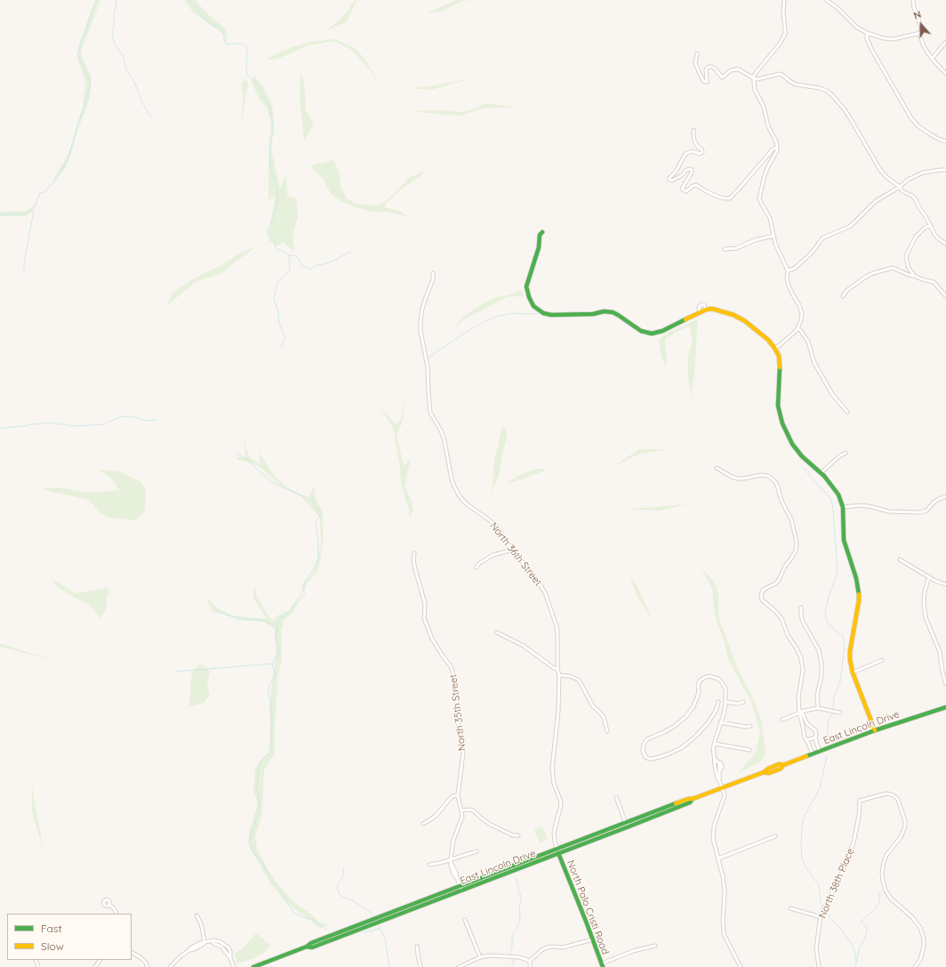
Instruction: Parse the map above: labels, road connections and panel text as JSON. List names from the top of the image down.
{
  "streets": {
    "street": [
      "North 36th Street",
      "North 35th Street",
      "East Lincoln Drive",
      "North 38th Place",
      "North Palo Cristi Road"
    ]
  },
  "crossings": [
    ["North 36th Street", "East Lincoln Drive"],
    ["North 36th Street", "North Palo Cristi Road"],
    ["North 35th Street", "East Lincoln Drive"],
    ["East Lincoln Drive", "North Palo Cristi Road"]
  ],
  "legend": ["Fast", "Slow"],
  "north": "top"
}
